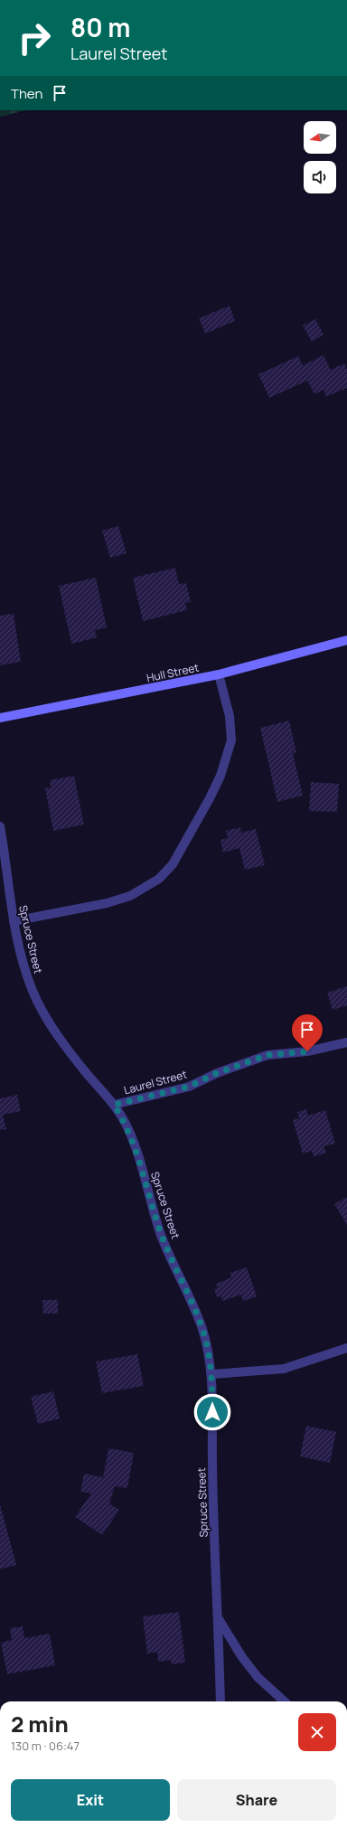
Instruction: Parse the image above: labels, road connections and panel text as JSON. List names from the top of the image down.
{
  "streets": {
    "main road": ["Hull Street"],
    "street": ["Spruce Street", "Laurel Street"]
  },
  "crossings": [
    ["Spruce Street", "Laurel Street"]
  ],
  "north": "left",
  "page": {
    "turn": ["80 m", "Laurel Street"],
    "then": "Then",
    "heading": ["2 min", "130 m · 06:47"],
    "buttons": ["Exit", "Share"]
  }
}
